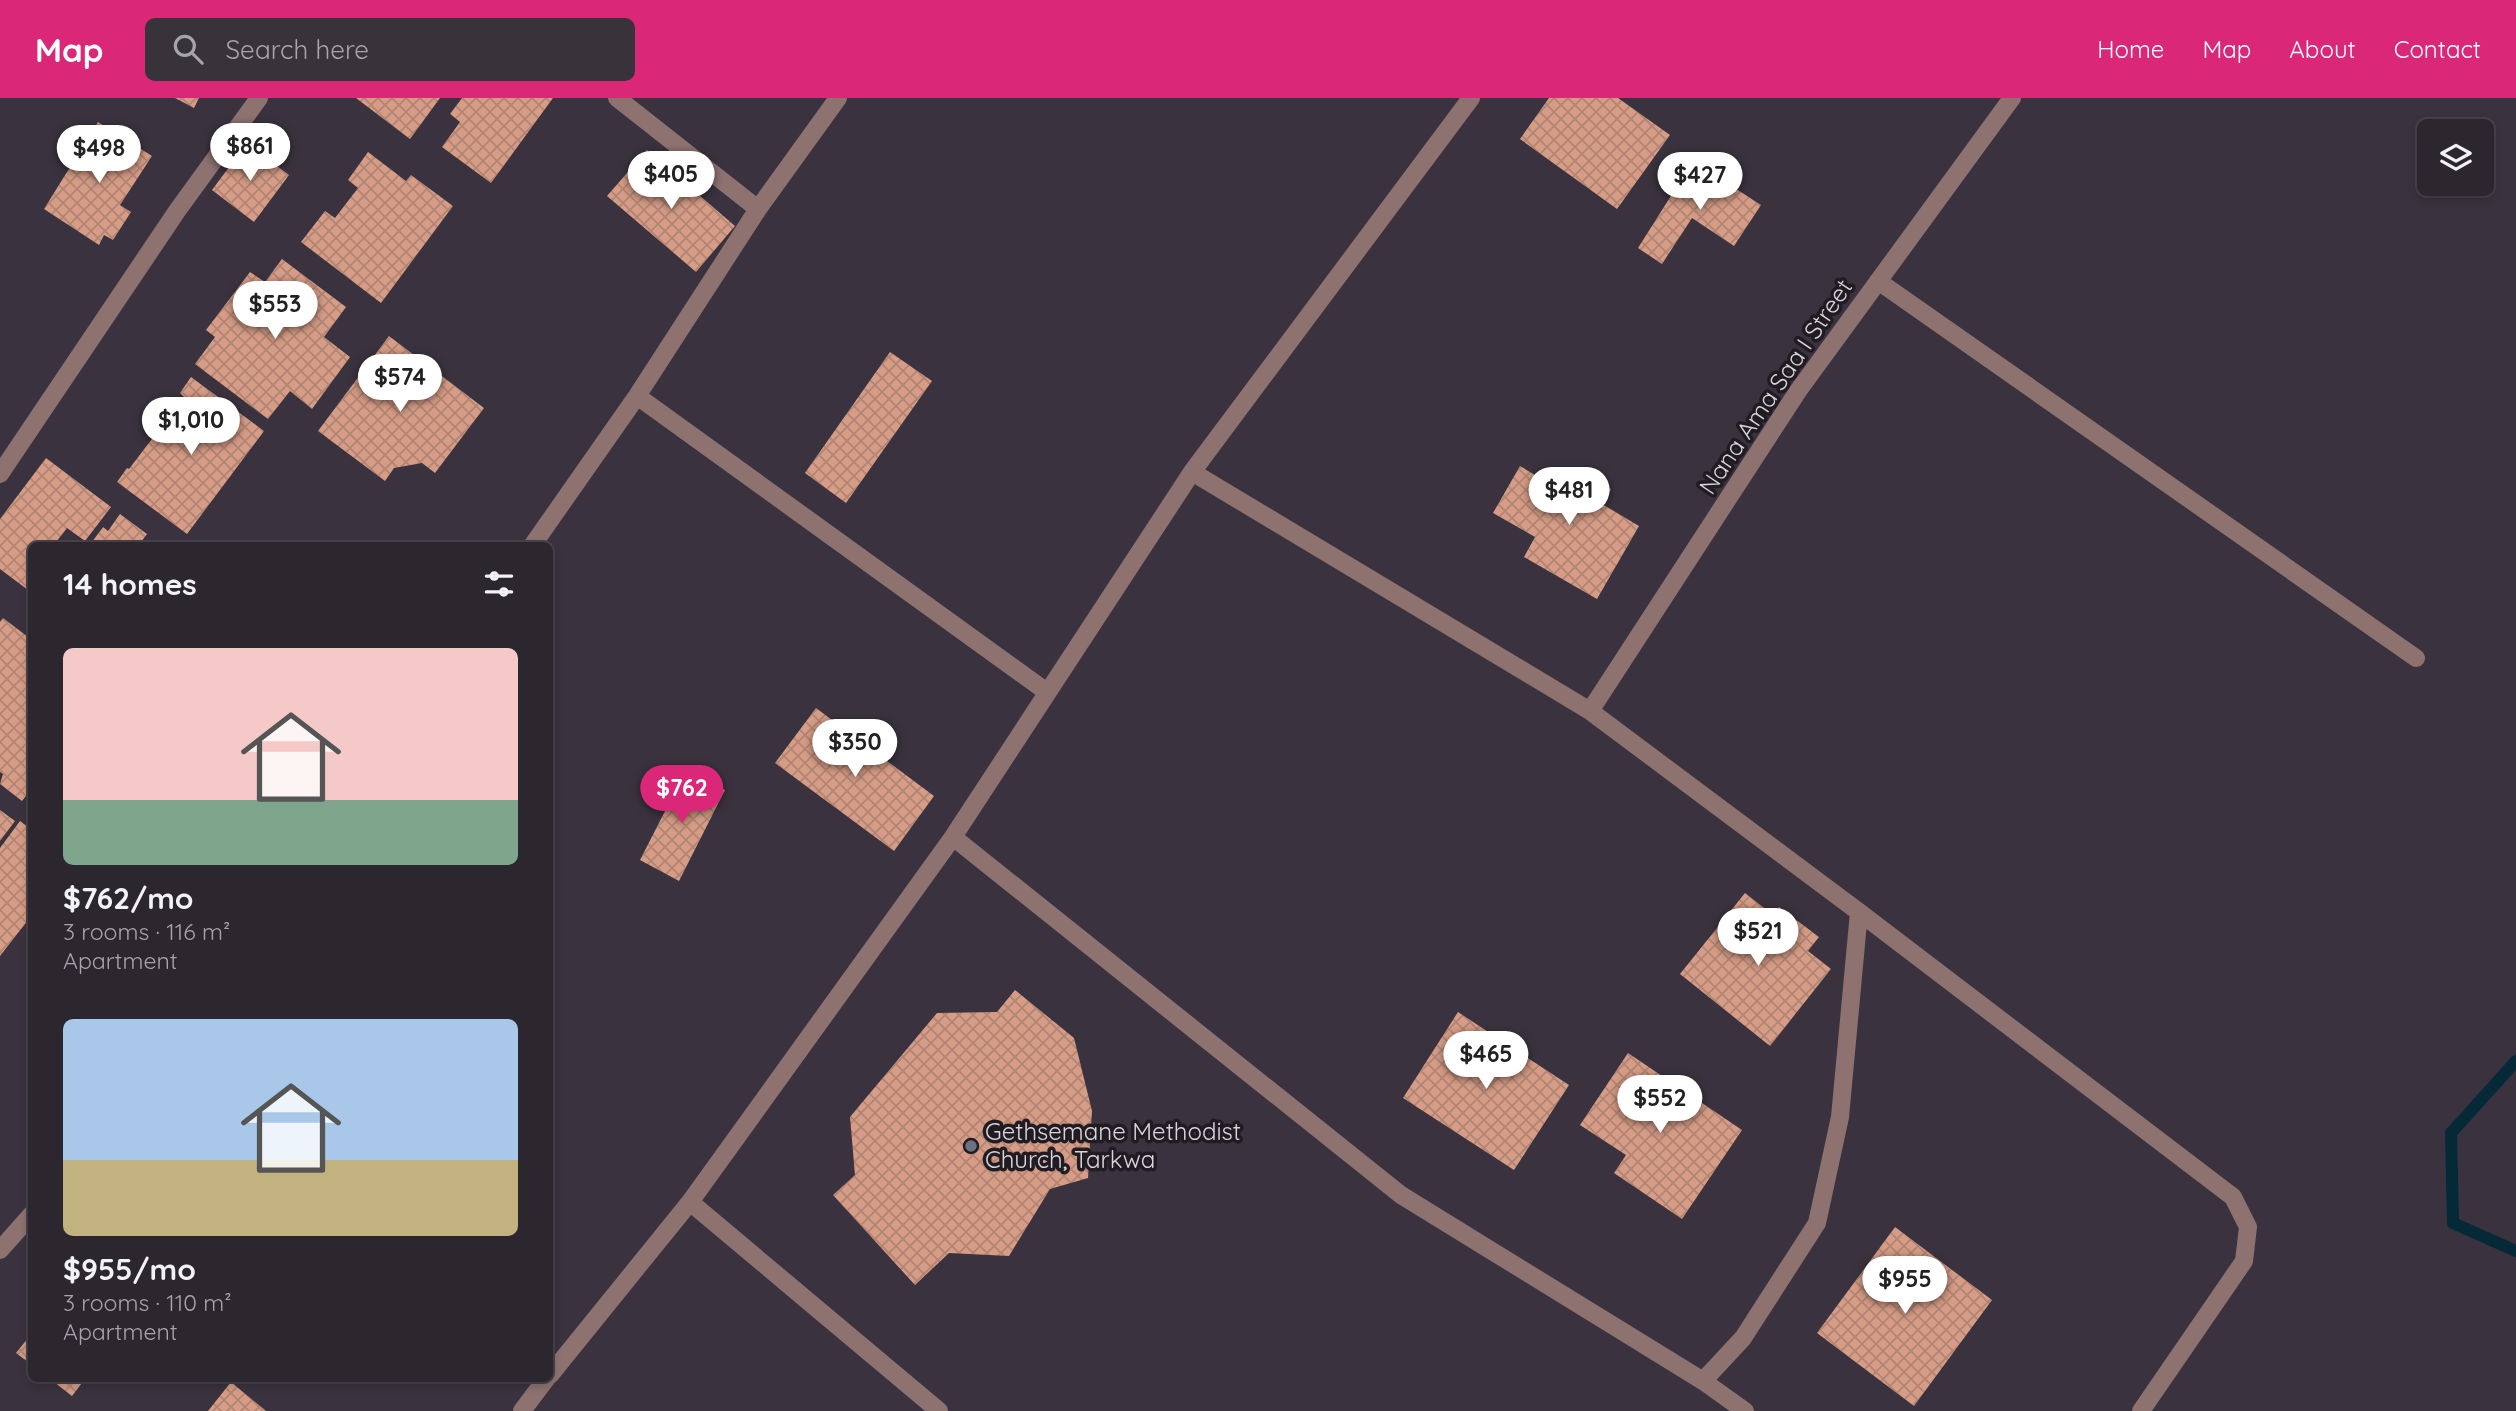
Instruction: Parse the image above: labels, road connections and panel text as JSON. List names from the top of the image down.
{
  "streets": {
    "street": ["Nana Ama Saa I Street"]
  },
  "places": ["Gethsemane Methodist Church, Tarkwa"],
  "page": {
    "header": "Map",
    "search": "Search here",
    "nav": [
      "Home",
      "Map",
      "About",
      "Contact"
    ],
    "price": [
      "$861",
      "$498",
      "$405",
      "$427",
      "$553",
      "$574",
      "$1,010",
      "$481",
      "$350",
      "$762",
      "$521",
      "$465",
      "$552",
      "$955"
    ],
    "heading": "14 homes",
    "list": [
      {
        "name": "$762/mo",
        "note": "3 rooms · 116 m² · Apartment"
      },
      {
        "name": "$955/mo",
        "note": "3 rooms · 110 m² · Apartment"
      }
    ]
  }
}
